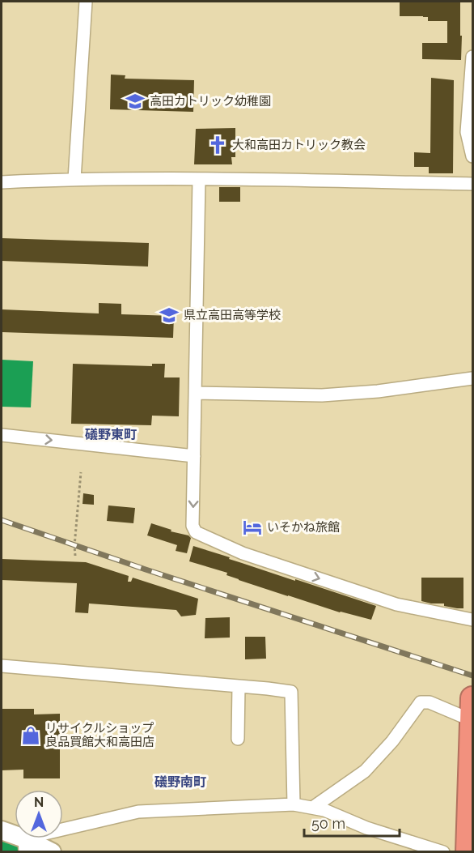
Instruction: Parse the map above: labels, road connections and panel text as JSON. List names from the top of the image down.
{
  "districts": ["礒野東町", "礒野南町"],
  "places": {
    "school or university": ["高田カトリック幼稚園", "県立高田高等学校"],
    "church": ["大和高田カトリック教会"],
    "hotel": ["いそかね旅館"],
    "shop": ["リサイクルショップ 良品買館大和高田店"]
  },
  "scale_bar": "50 m",
  "north": "top"
}
